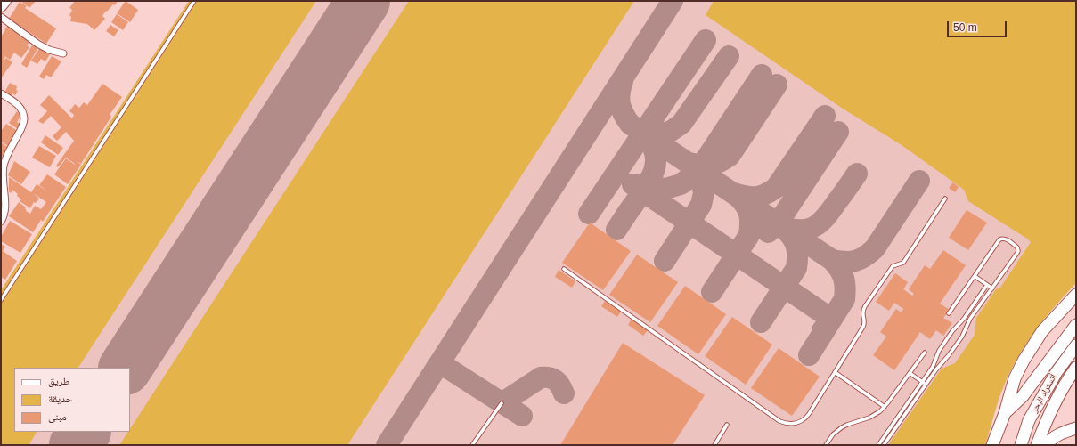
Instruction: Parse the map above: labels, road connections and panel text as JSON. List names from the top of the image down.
{
  "streets": {
    "highway": ["أتستراد البحر"]
  },
  "legend": ["طريق", "حديقة", "مبنى"],
  "scale_bar": "50 m"
}
